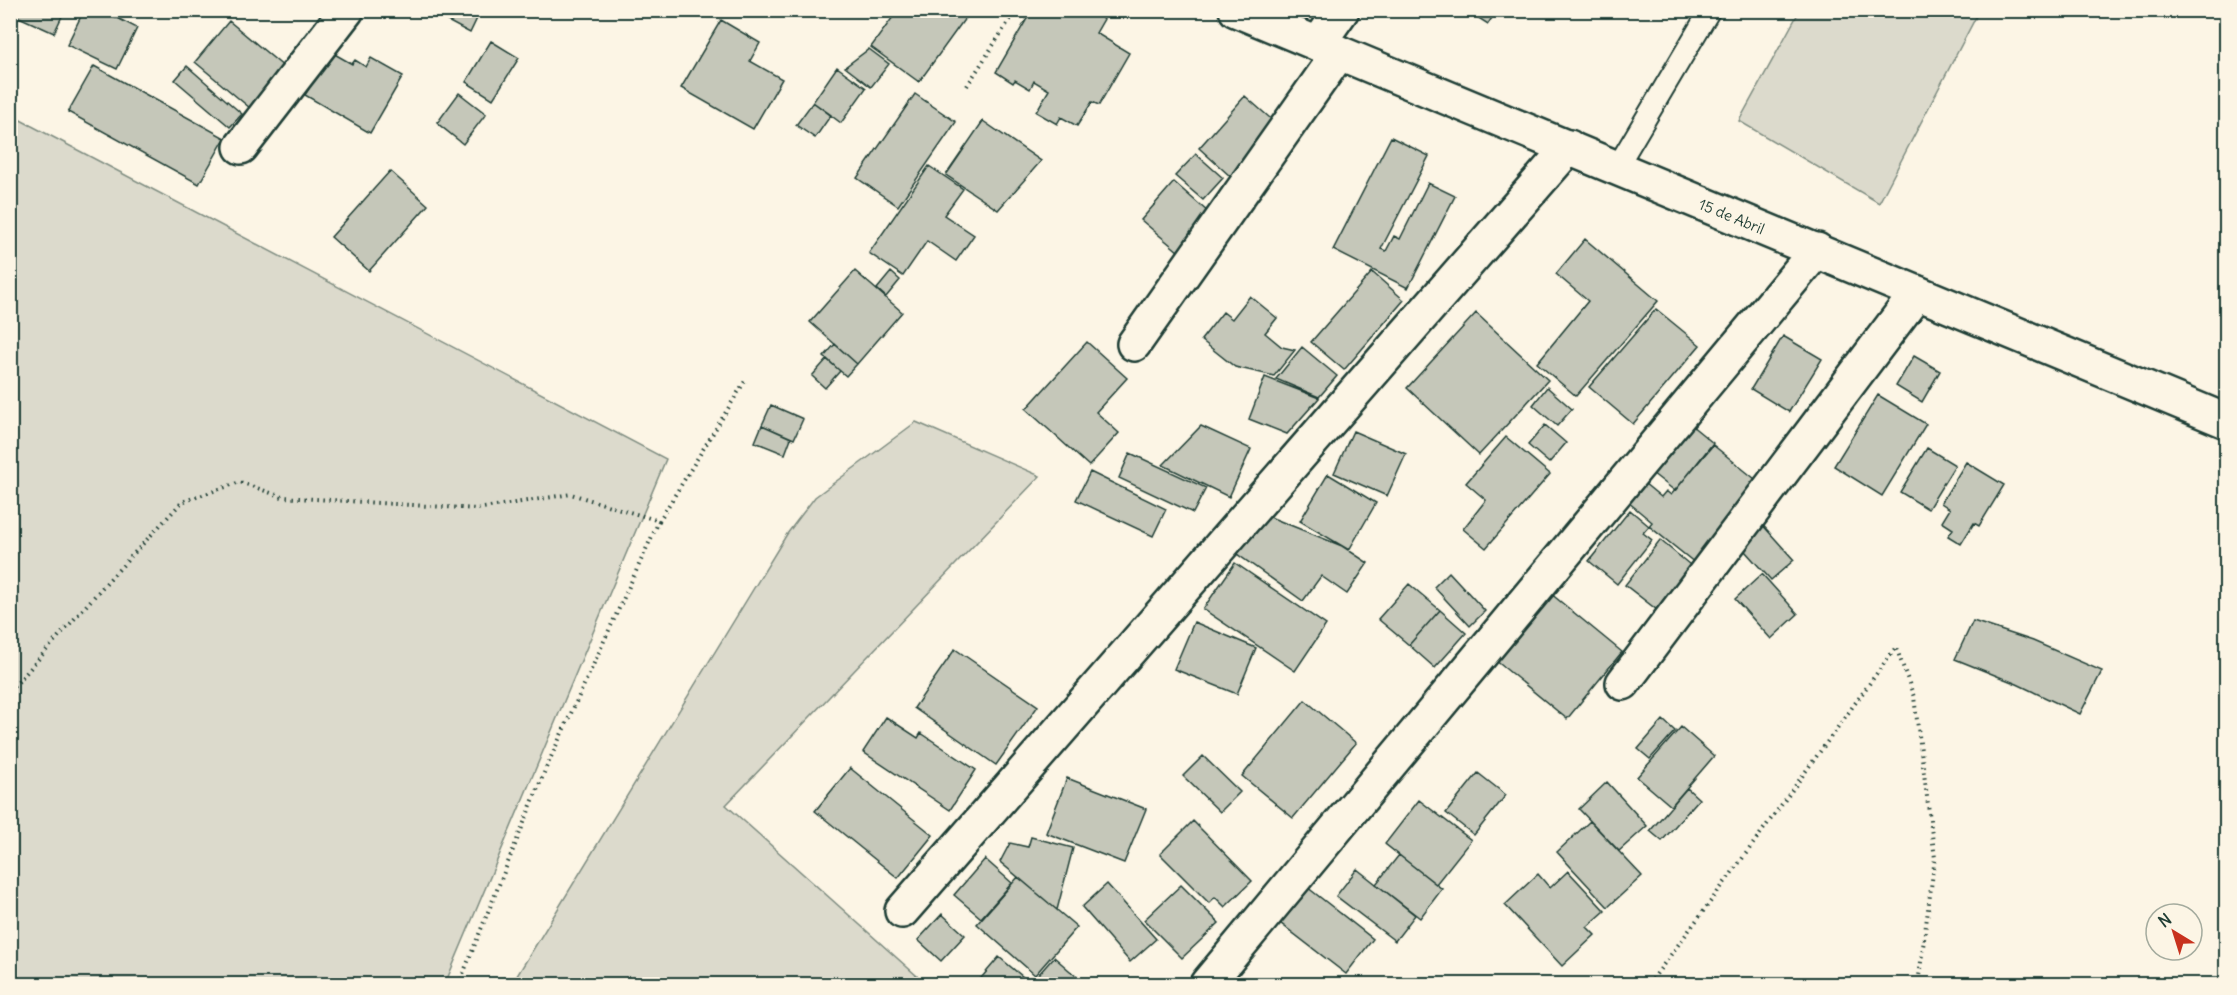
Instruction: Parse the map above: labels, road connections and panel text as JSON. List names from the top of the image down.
{
  "streets": {
    "street": ["15 de Abril"]
  },
  "north": "top left"
}
